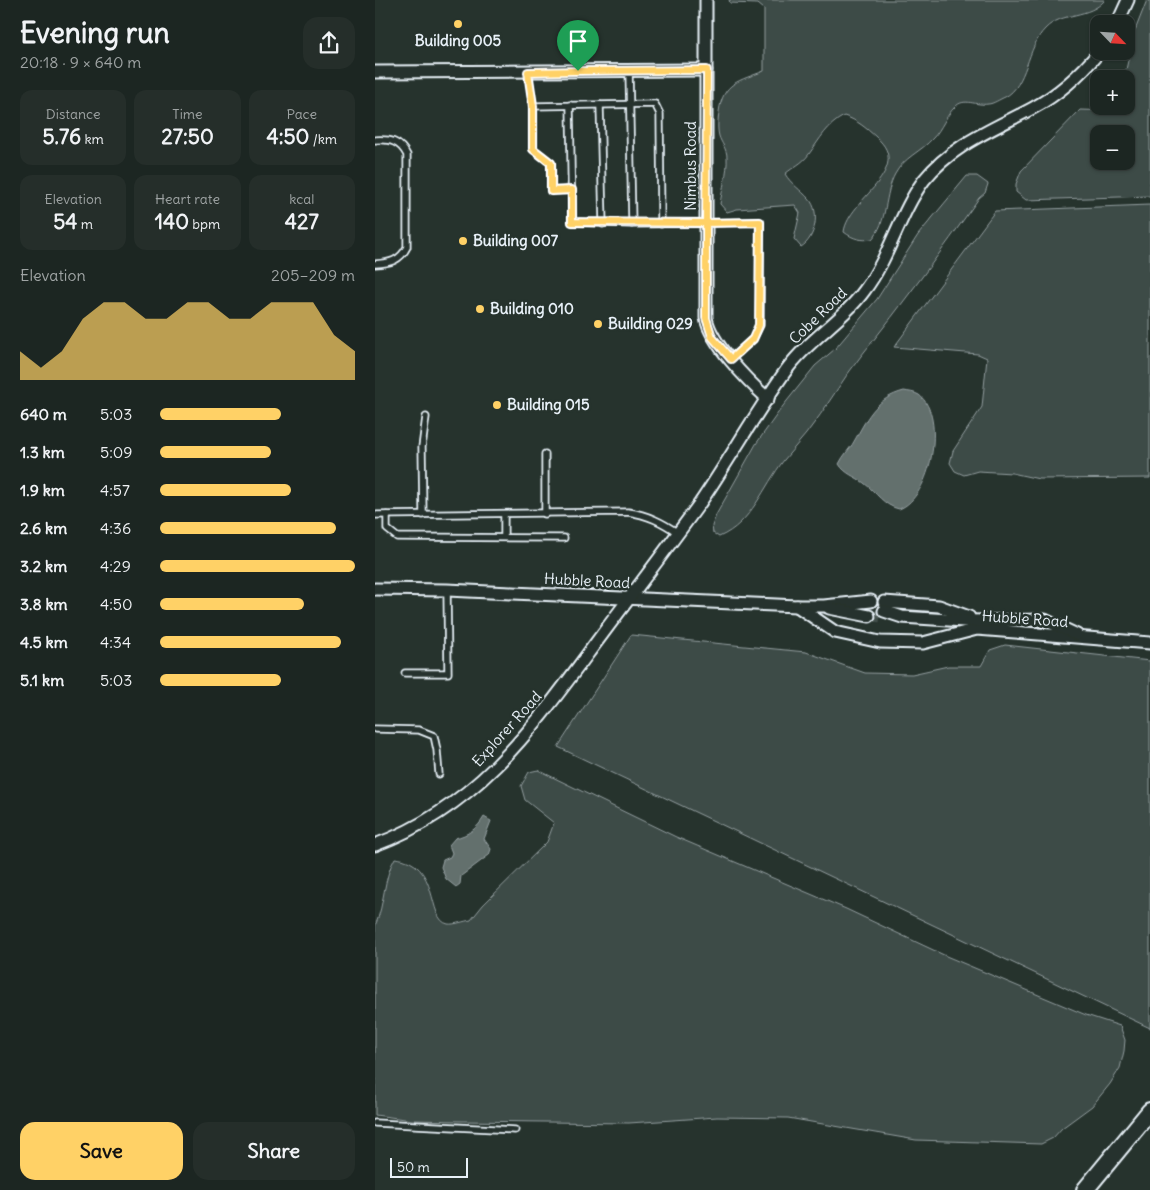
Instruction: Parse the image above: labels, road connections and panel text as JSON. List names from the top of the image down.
{
  "streets": {
    "street": [
      "Nimbus Road",
      "Cobe Road",
      "Hubble Road",
      "Explorer Road"
    ]
  },
  "crossings": [
    ["Nimbus Road", "Cobe Road"],
    ["Cobe Road", "Hubble Road"],
    ["Cobe Road", "Explorer Road"],
    ["Hubble Road", "Explorer Road"]
  ],
  "places": [
    "Building 005",
    "Building 007",
    "Building 010",
    "Building 029",
    "Building 015"
  ],
  "scale_bar": "50 m",
  "north": "bottom right",
  "page": {
    "heading": ["Evening run", "20:18 · 9 × 640 m"],
    "map_buttons": ["+", "−"],
    "stats": [
      ["Distance", "5.76 km"],
      ["Time", "27:50"],
      ["Pace", "4:50 /km"],
      ["Elevation", "54 m"],
      ["Heart rate", "140 bpm"],
      ["kcal", "427"]
    ],
    "chart": ["Elevation", "205–209 m"],
    "list": [
      {
        "name": "640 m",
        "note": "5:03"
      },
      {
        "name": "1.3 km",
        "note": "5:09"
      },
      {
        "name": "1.9 km",
        "note": "4:57"
      },
      {
        "name": "2.6 km",
        "note": "4:36"
      },
      {
        "name": "3.2 km",
        "note": "4:29"
      },
      {
        "name": "3.8 km",
        "note": "4:50"
      },
      {
        "name": "4.5 km",
        "note": "4:34"
      },
      {
        "name": "5.1 km",
        "note": "5:03"
      }
    ],
    "buttons": ["Save", "Share"],
    "scale": "50 m"
  }
}
